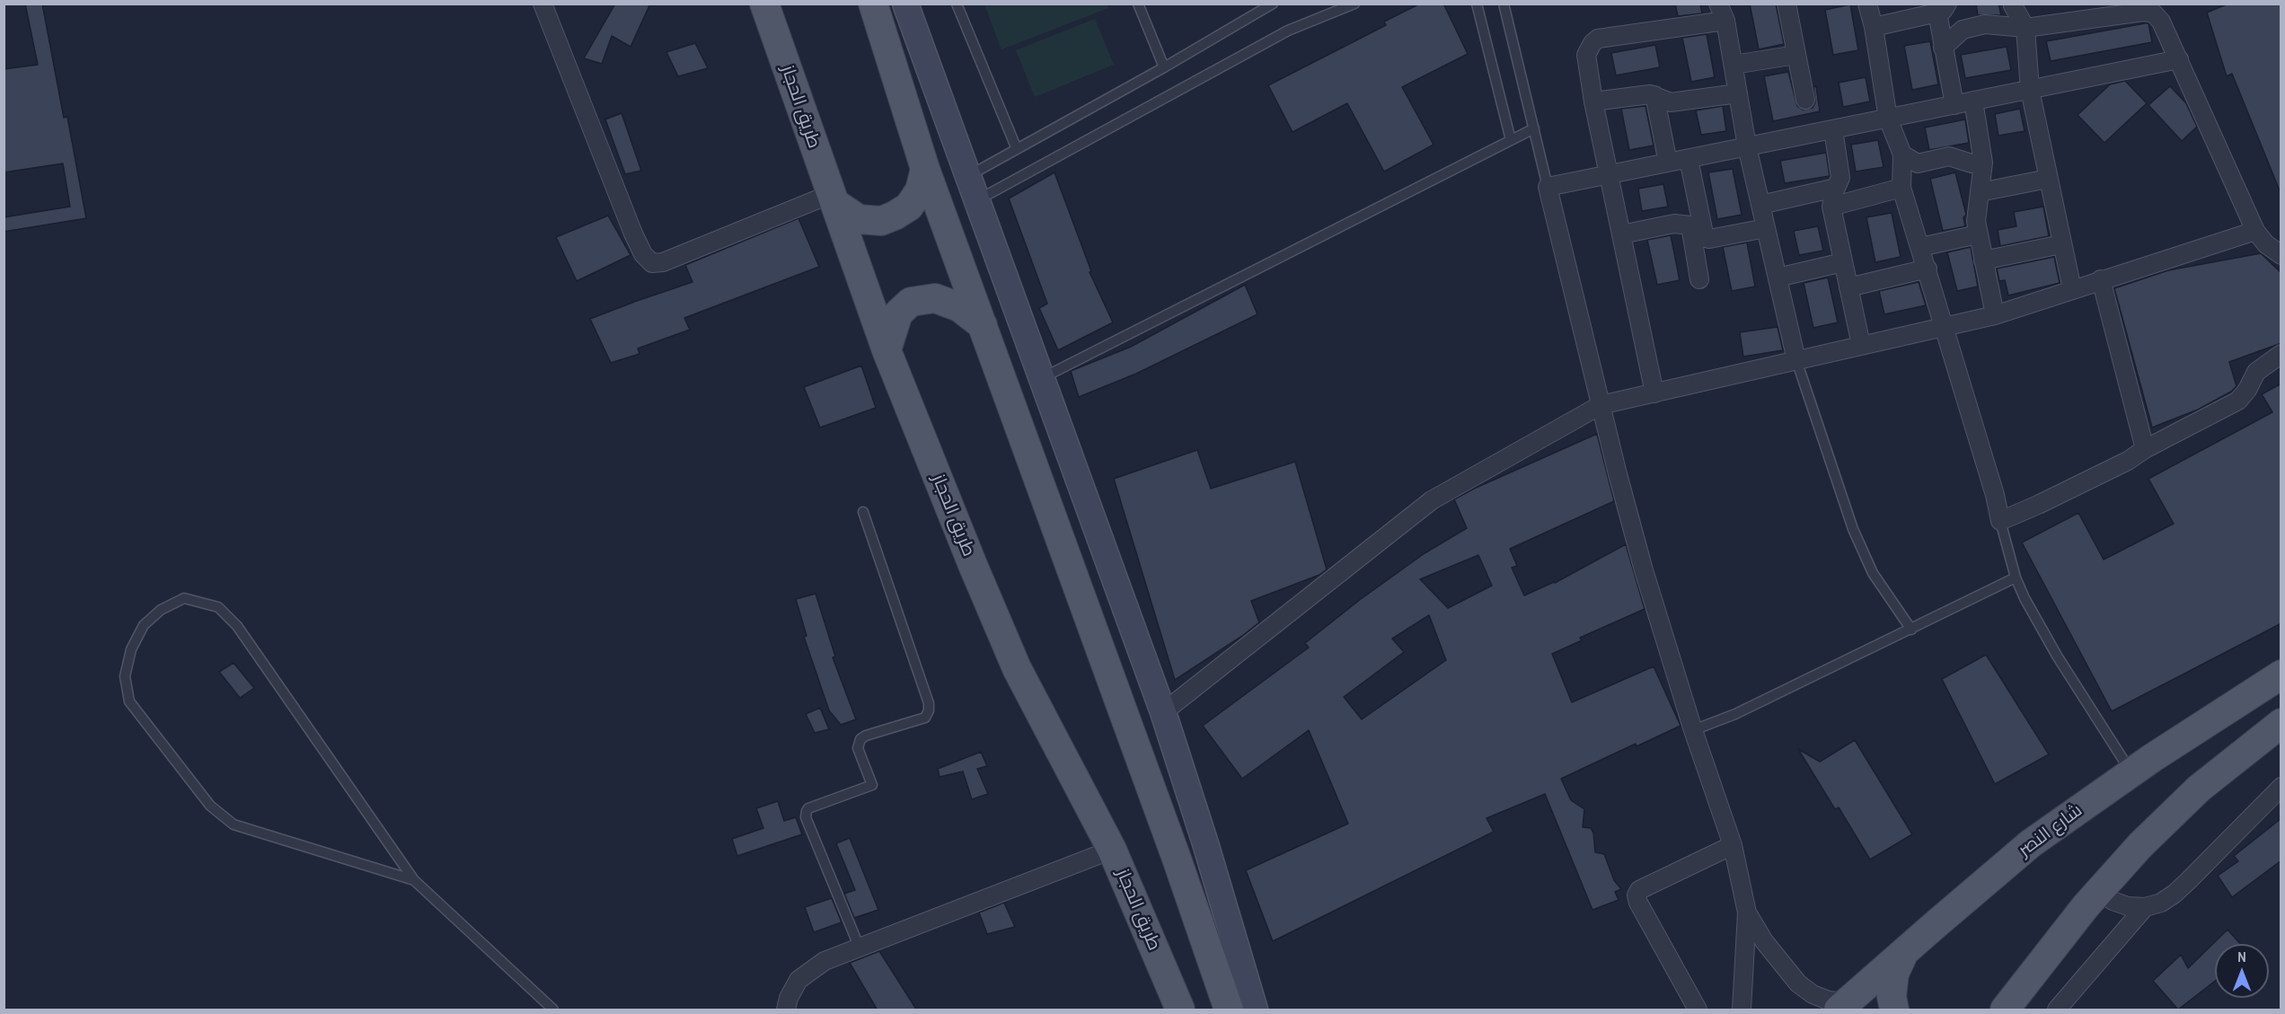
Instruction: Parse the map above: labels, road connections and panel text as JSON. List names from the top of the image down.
{
  "streets": {
    "main road": ["طريق الحجاز", "شارع النصر"]
  },
  "north": "top"
}
